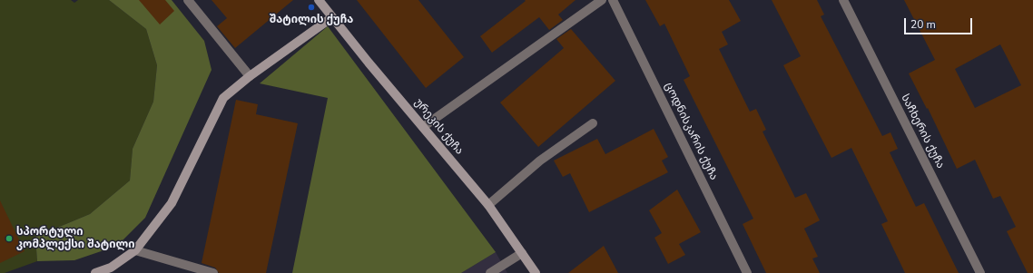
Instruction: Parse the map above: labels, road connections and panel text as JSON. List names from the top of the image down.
{
  "streets": {
    "street": ["ურეკის ქუჩა", "ცოდნისკარის ქუჩა", "საჩხერის ქუჩა"]
  },
  "places": ["შატილის ქუჩა", "სპორტული კომპლექსი შატილი"],
  "scale_bar": "20 m"
}
